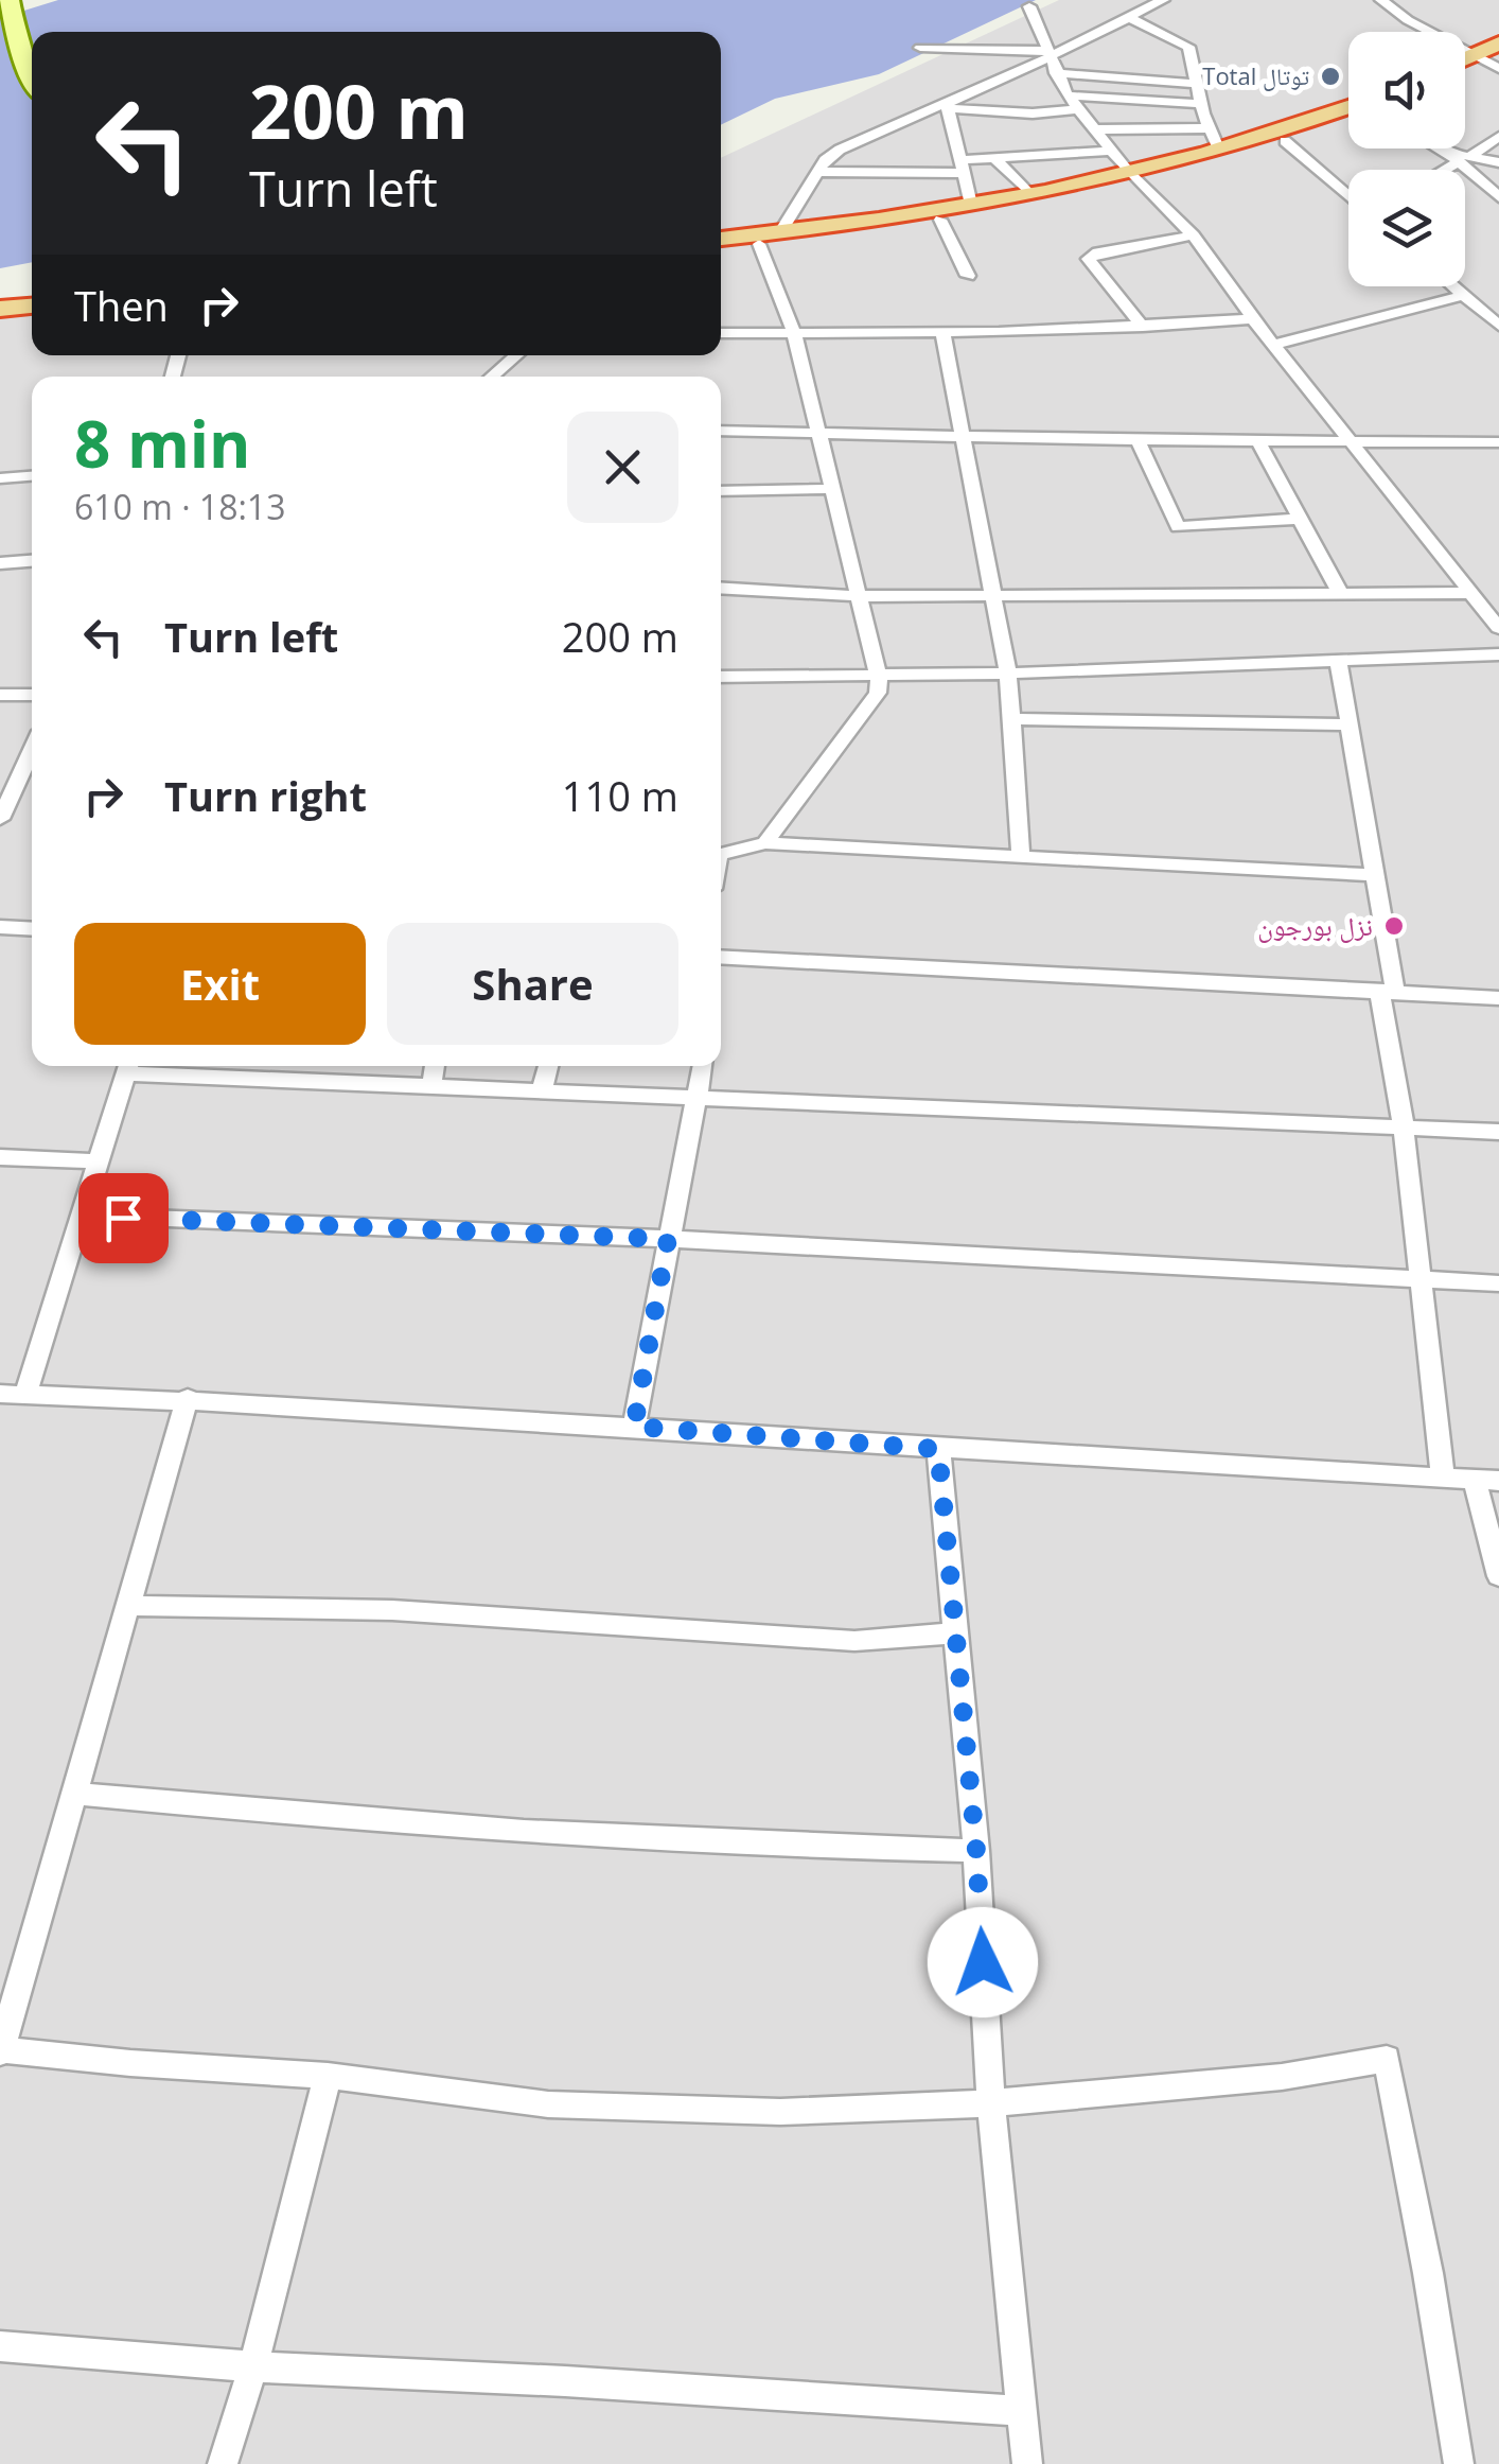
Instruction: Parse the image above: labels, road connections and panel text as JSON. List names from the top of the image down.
{
  "places": ["Total توتال", "نزل بورجون"],
  "page": {
    "turn": ["200 m", "Turn left"],
    "then": "Then",
    "heading": ["8 min", "610 m · 18:13"],
    "list": [
      {
        "name": "Turn left",
        "value": "200 m"
      },
      {
        "name": "Turn right",
        "value": "110 m"
      }
    ],
    "buttons": ["Exit", "Share"]
  }
}
